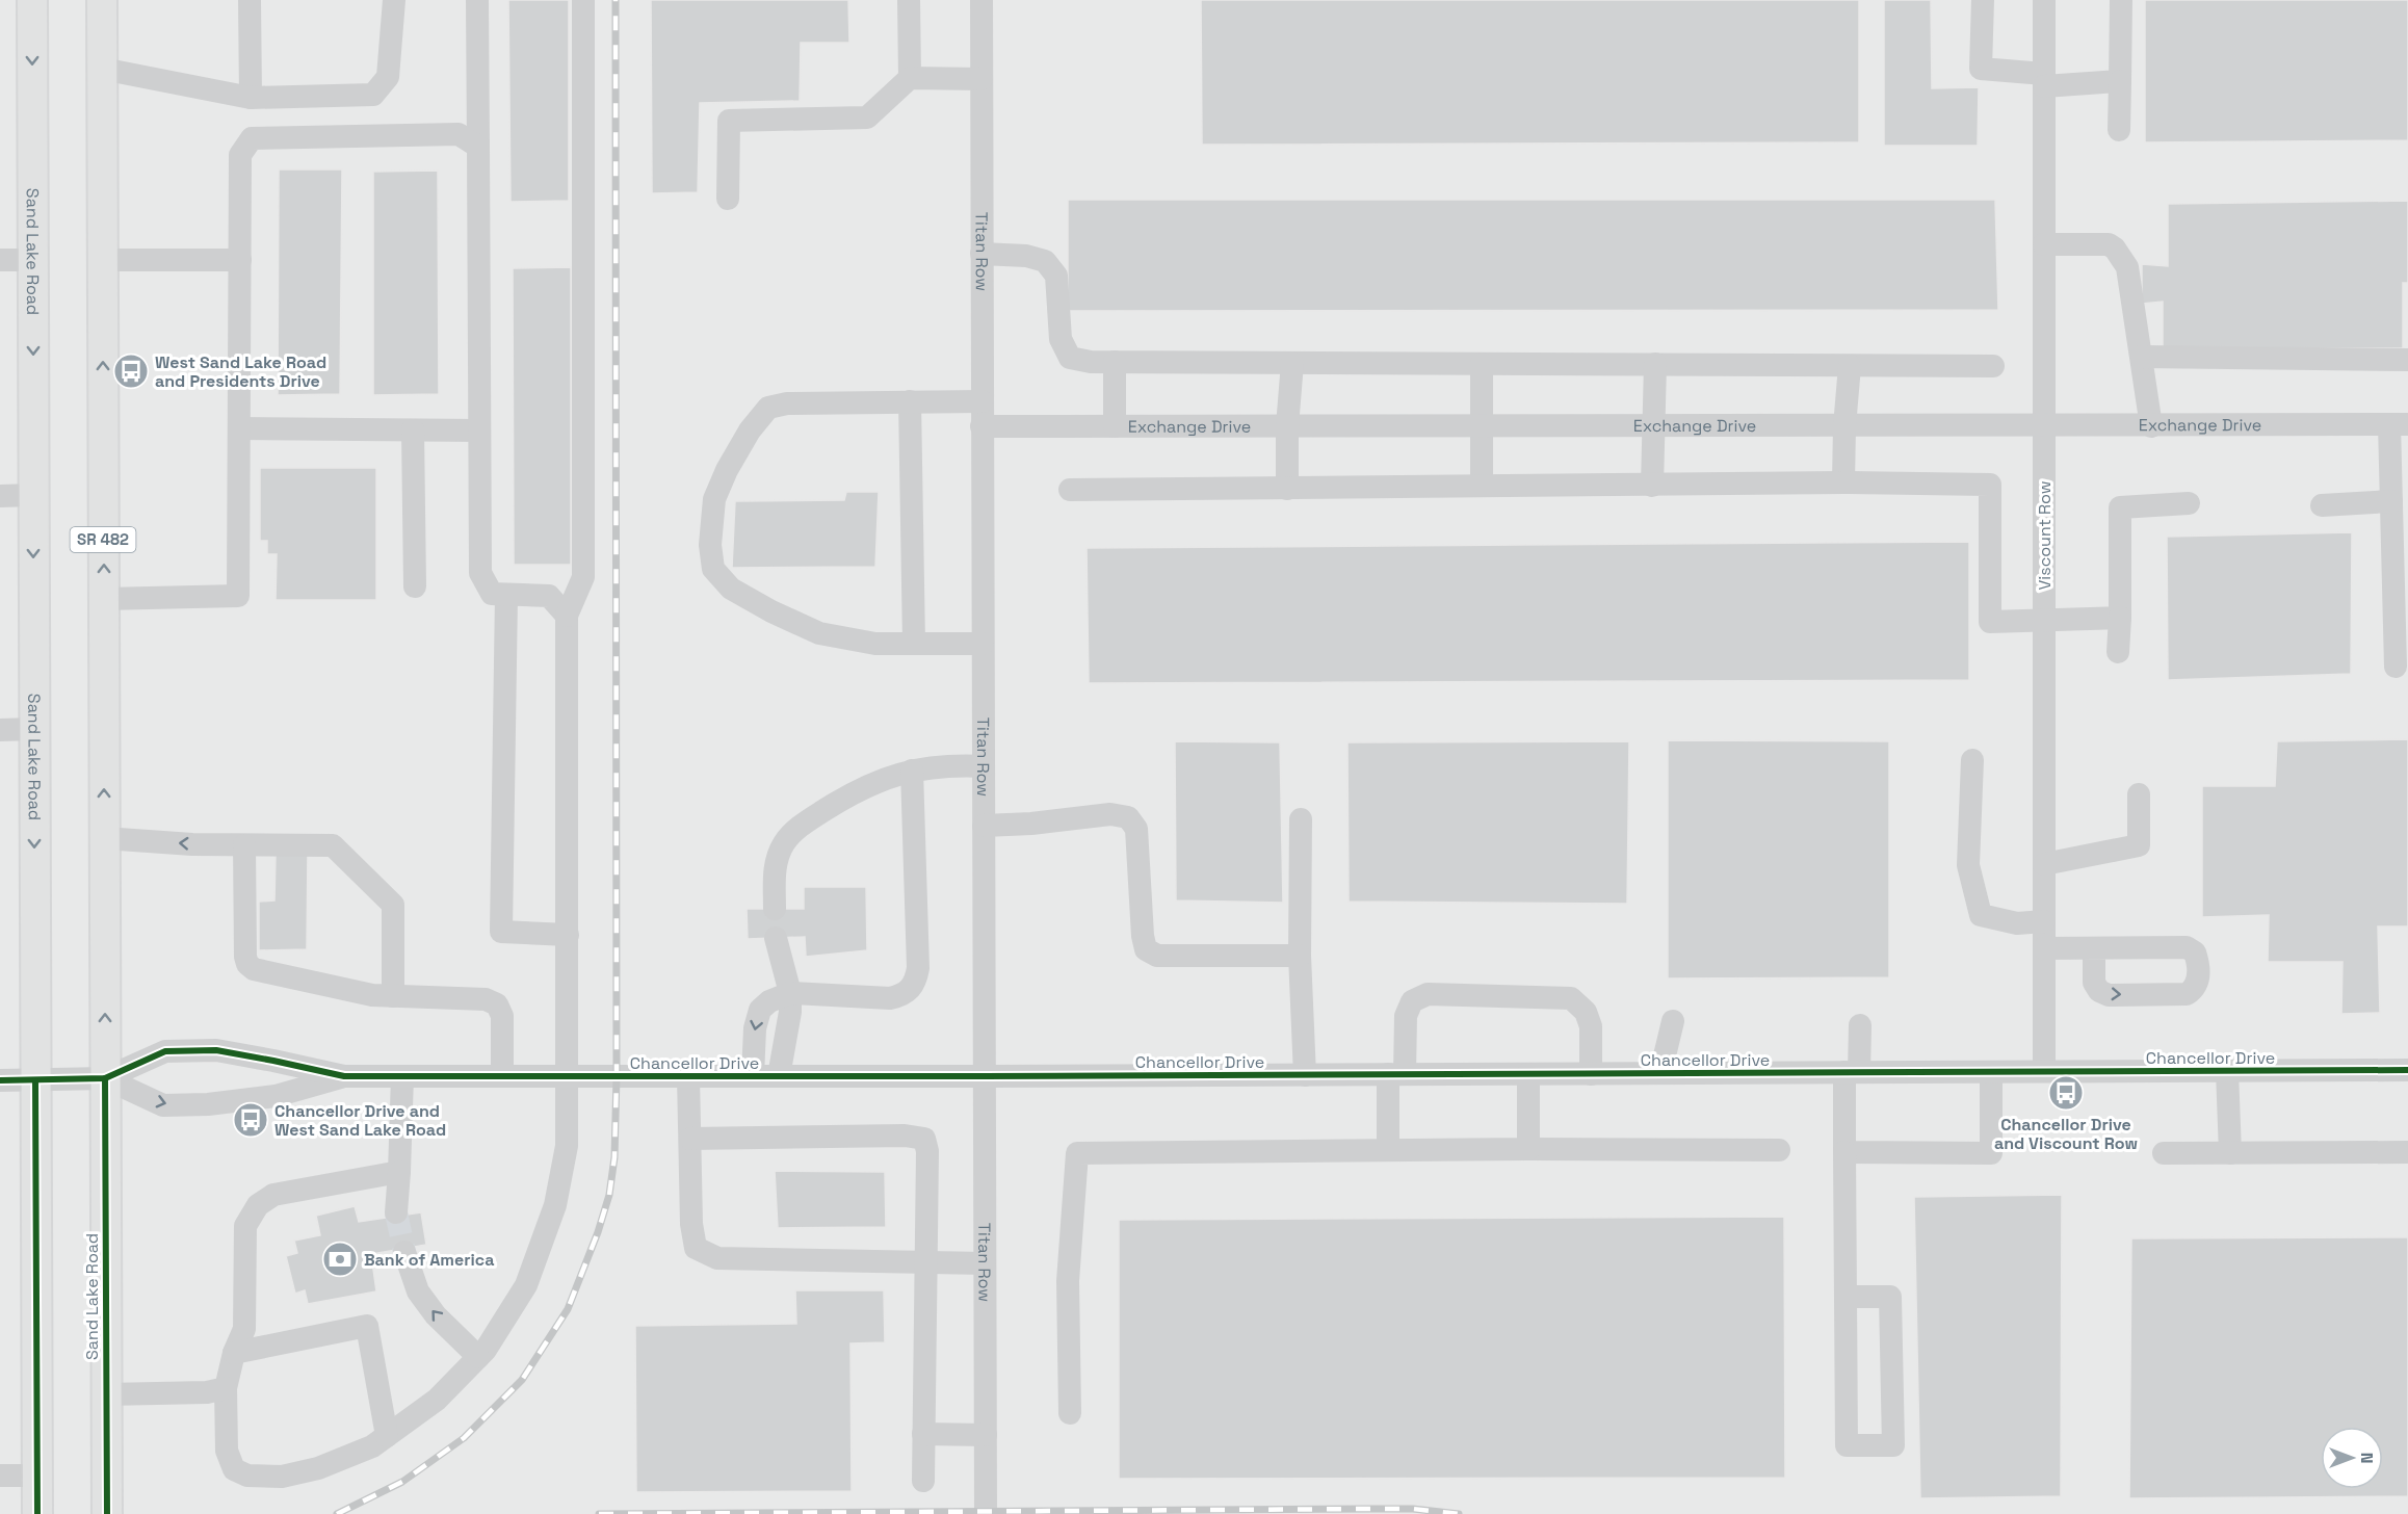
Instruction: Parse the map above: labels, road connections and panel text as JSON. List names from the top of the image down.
{
  "streets": {
    "main road": ["Sand Lake Road", "SR 482"],
    "street": [
      "Titan Row",
      "Exchange Drive",
      "Viscount Row",
      "Chancellor Drive"
    ]
  },
  "crossings": [
    ["Sand Lake Road", "Chancellor Drive"],
    ["Titan Row", "Exchange Drive"],
    ["Titan Row", "Chancellor Drive"],
    ["Exchange Drive", "Viscount Row"],
    ["Viscount Row", "Chancellor Drive"]
  ],
  "places": {
    "bus stop": ["West Sand Lake Road and Presidents Drive", "Chancellor Drive and Viscount Row", "Chancellor Drive and West Sand Lake Road"],
    "bank": ["Bank of America"]
  },
  "north": "right"
}
